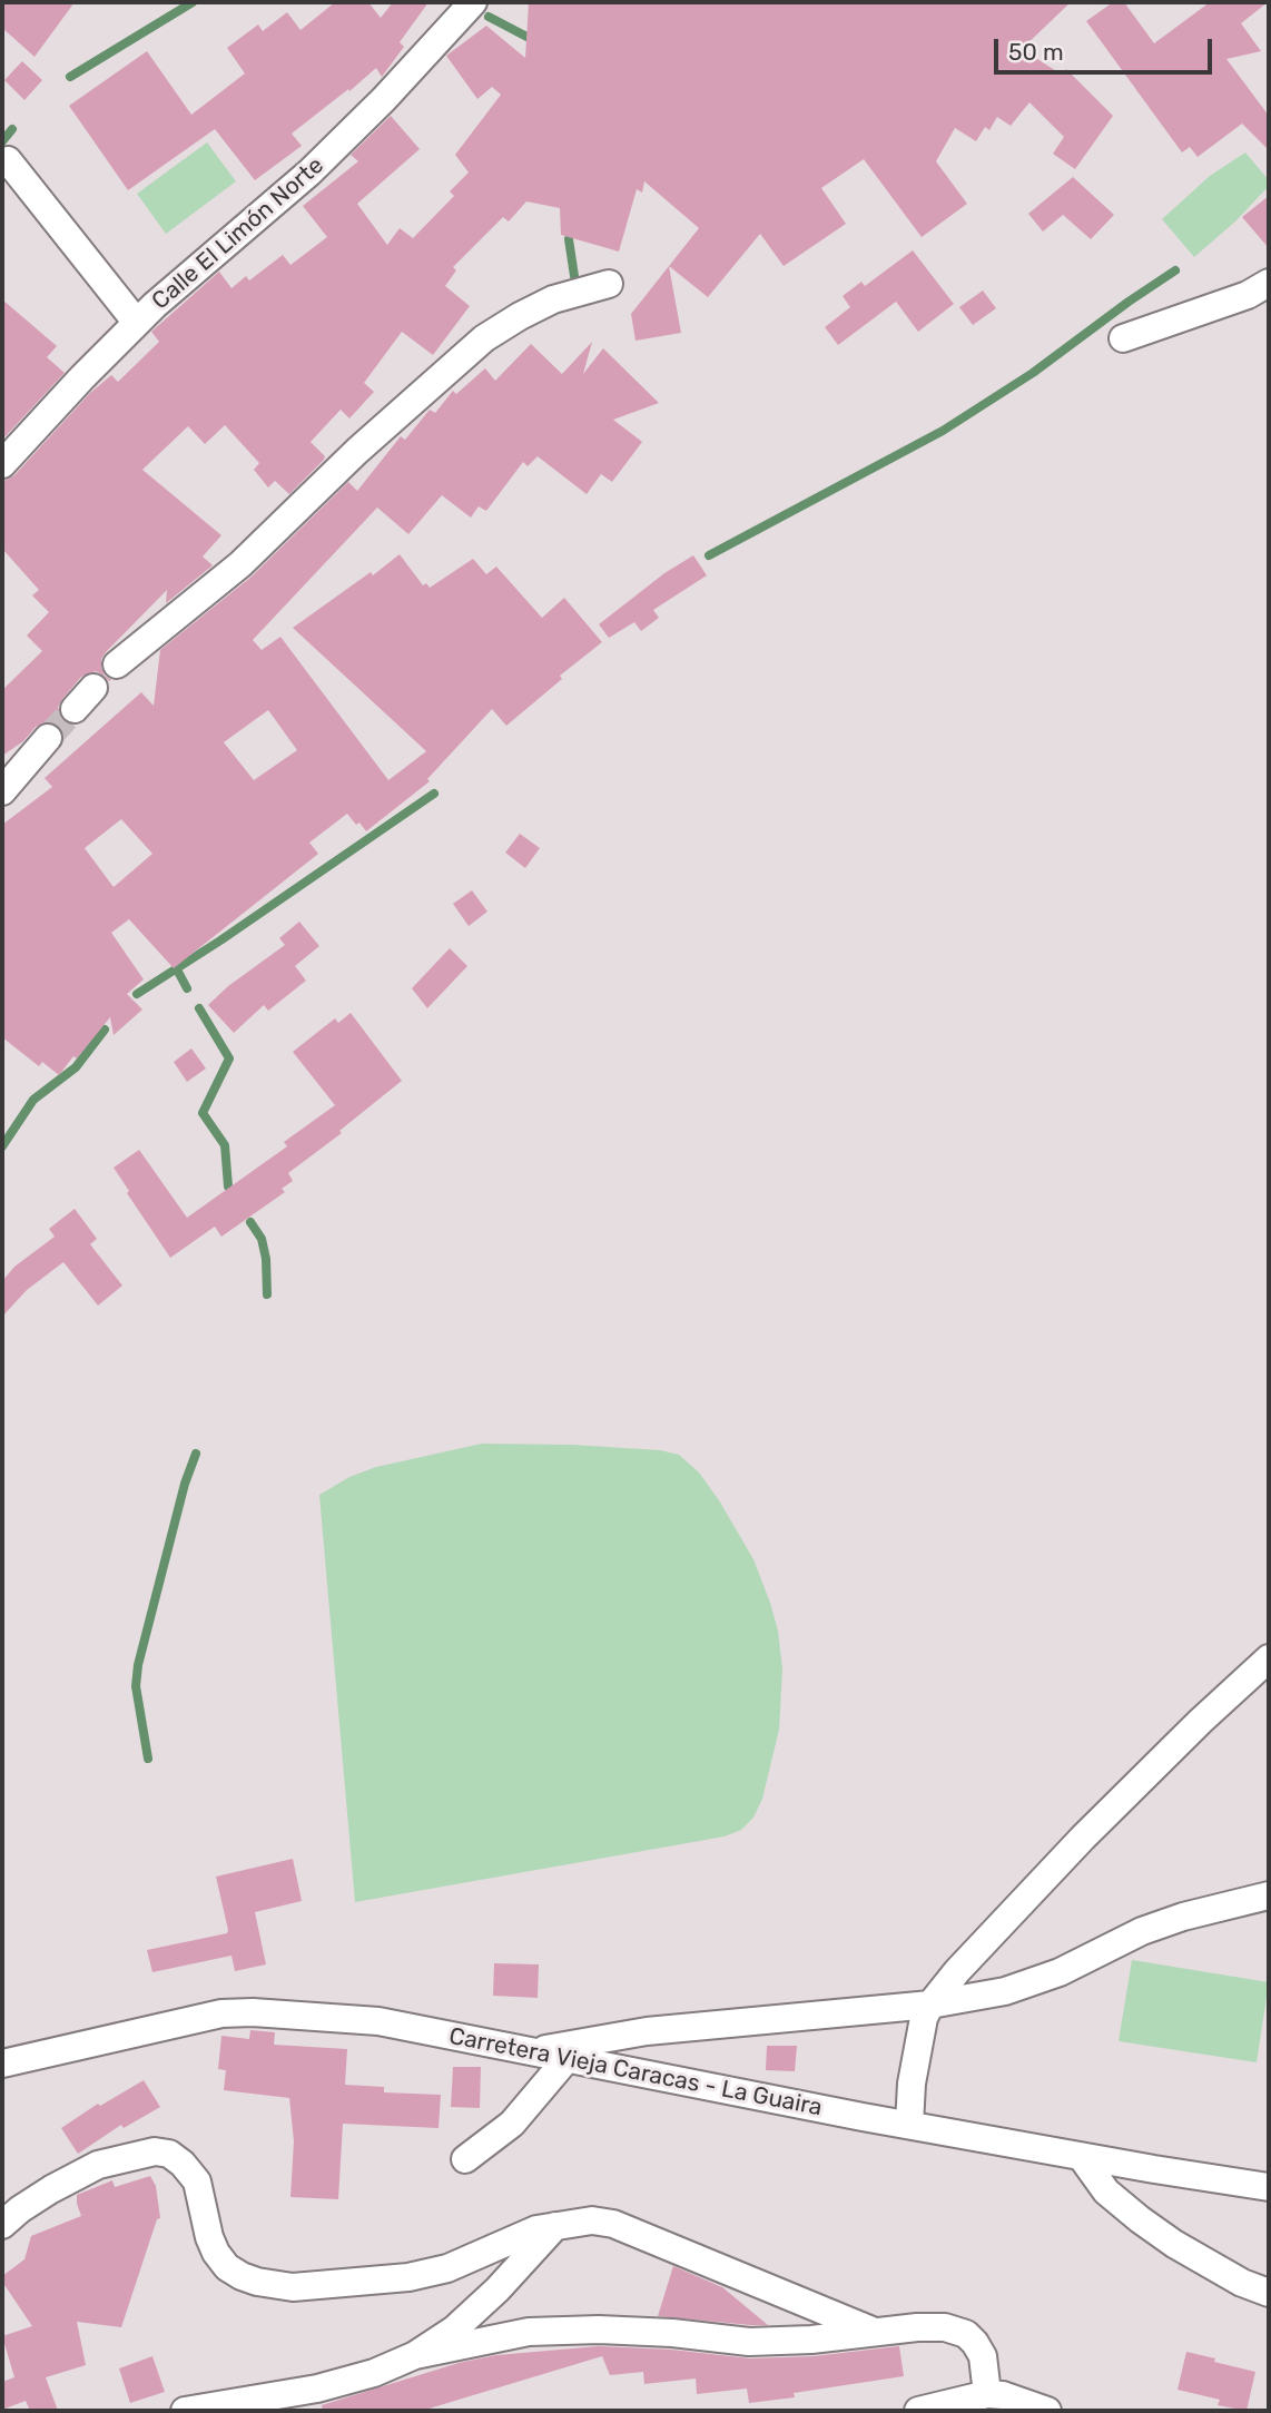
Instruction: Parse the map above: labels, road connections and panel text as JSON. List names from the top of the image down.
{
  "streets": {
    "street": ["Calle El Limón Norte", "Carretera Vieja Caracas - La Guaira"]
  },
  "scale_bar": "50 m"
}
